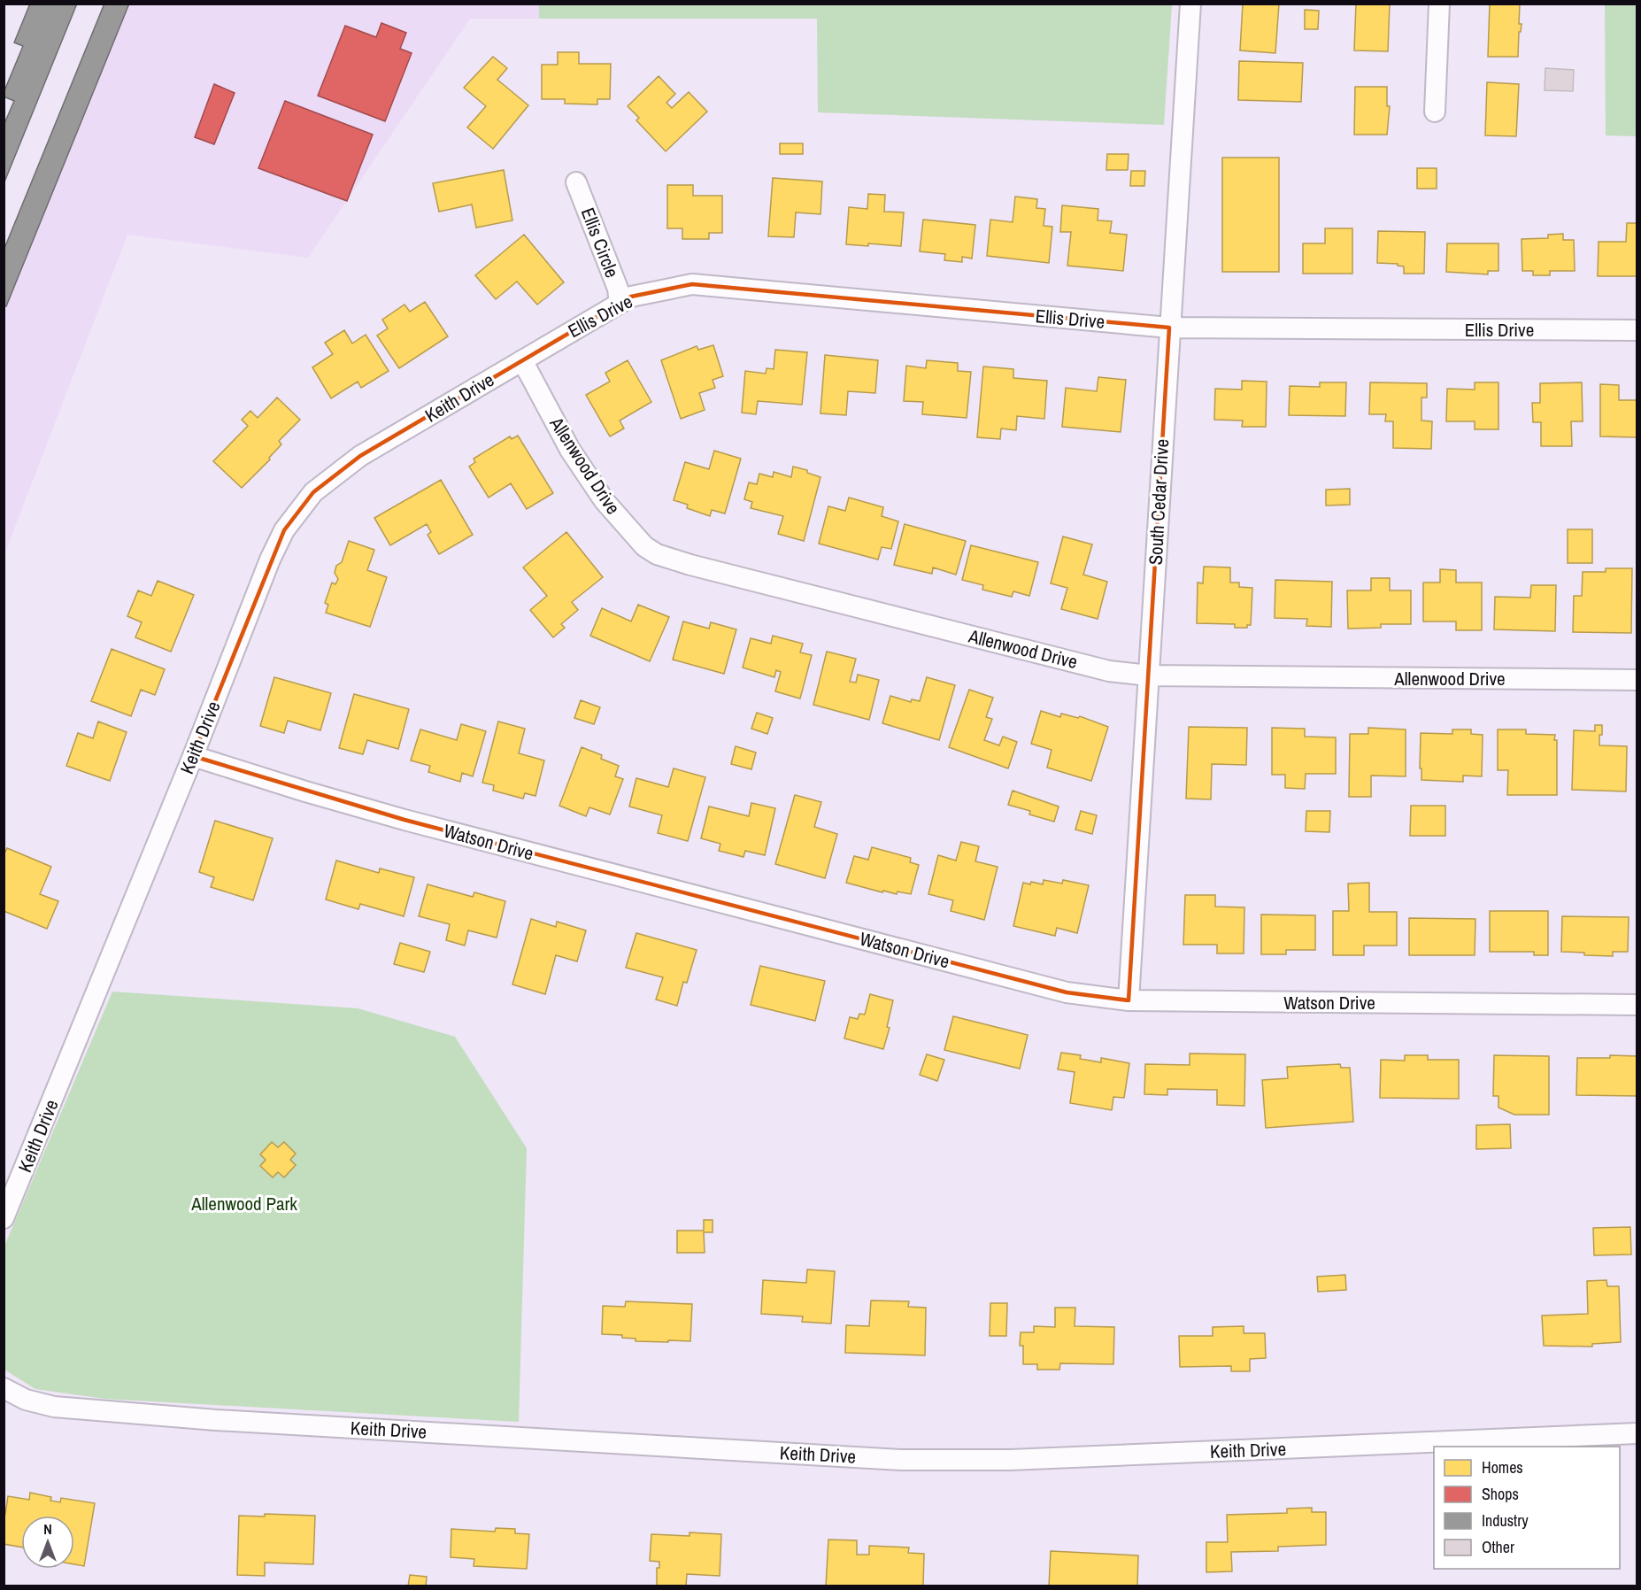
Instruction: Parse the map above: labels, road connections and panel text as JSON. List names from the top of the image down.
{
  "streets": {
    "street": [
      "Ellis Circle",
      "Ellis Drive",
      "Keith Drive",
      "Allenwood Drive",
      "South Cedar Drive",
      "Watson Drive"
    ]
  },
  "crossings": [
    ["Ellis Circle", "Ellis Drive"],
    ["Ellis Drive", "Keith Drive"],
    ["Ellis Drive", "Allenwood Drive"],
    ["Ellis Drive", "South Cedar Drive"],
    ["Keith Drive", "Allenwood Drive"],
    ["Keith Drive", "Watson Drive"],
    ["Allenwood Drive", "South Cedar Drive"],
    ["South Cedar Drive", "Watson Drive"]
  ],
  "parks": ["Allenwood Park"],
  "legend": [
    "Homes",
    "Shops",
    "Industry",
    "Other"
  ],
  "north": "top"
}
